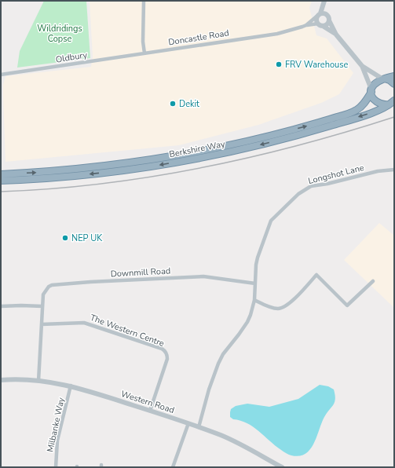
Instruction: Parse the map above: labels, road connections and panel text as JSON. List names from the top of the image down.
{
  "streets": {
    "highway": ["Berkshire Way"],
    "street": [
      "Doncastle Road",
      "Oldbury",
      "Longshot Lane",
      "Downmill Road",
      "The Western Centre",
      "Western Road",
      "Milbanke Way"
    ]
  },
  "crossings": [
    ["Doncastle Road", "Oldbury"],
    ["Longshot Lane", "Downmill Road"],
    ["Longshot Lane", "Western Road"],
    ["Downmill Road", "The Western Centre"],
    ["Downmill Road", "Western Road"],
    ["The Western Centre", "Western Road"],
    ["Western Road", "Milbanke Way"]
  ],
  "parks": ["Wildridings Copse"],
  "places": ["FRV Warehouse", "Dekit", "NEP UK"]
}
